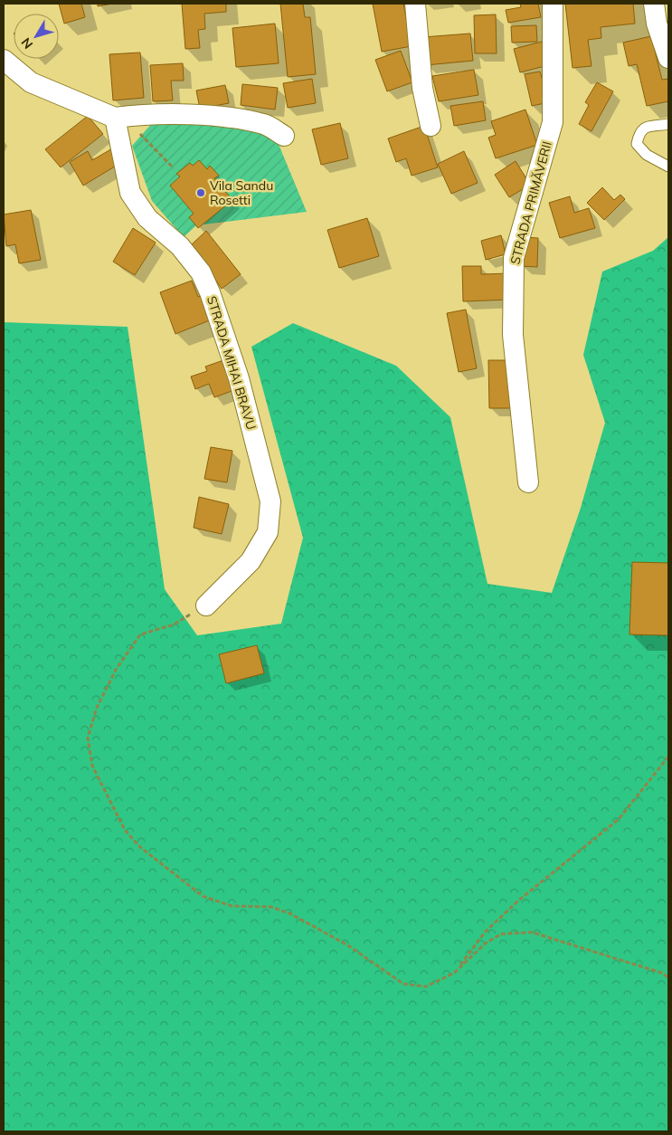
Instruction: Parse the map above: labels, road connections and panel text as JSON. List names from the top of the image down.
{
  "streets": {
    "street": ["STRADA PRIMĂVERII", "STRADA MIHAI BRAVU"]
  },
  "places": ["Vila Sandu Rosetti"],
  "north": "bottom left"
}
